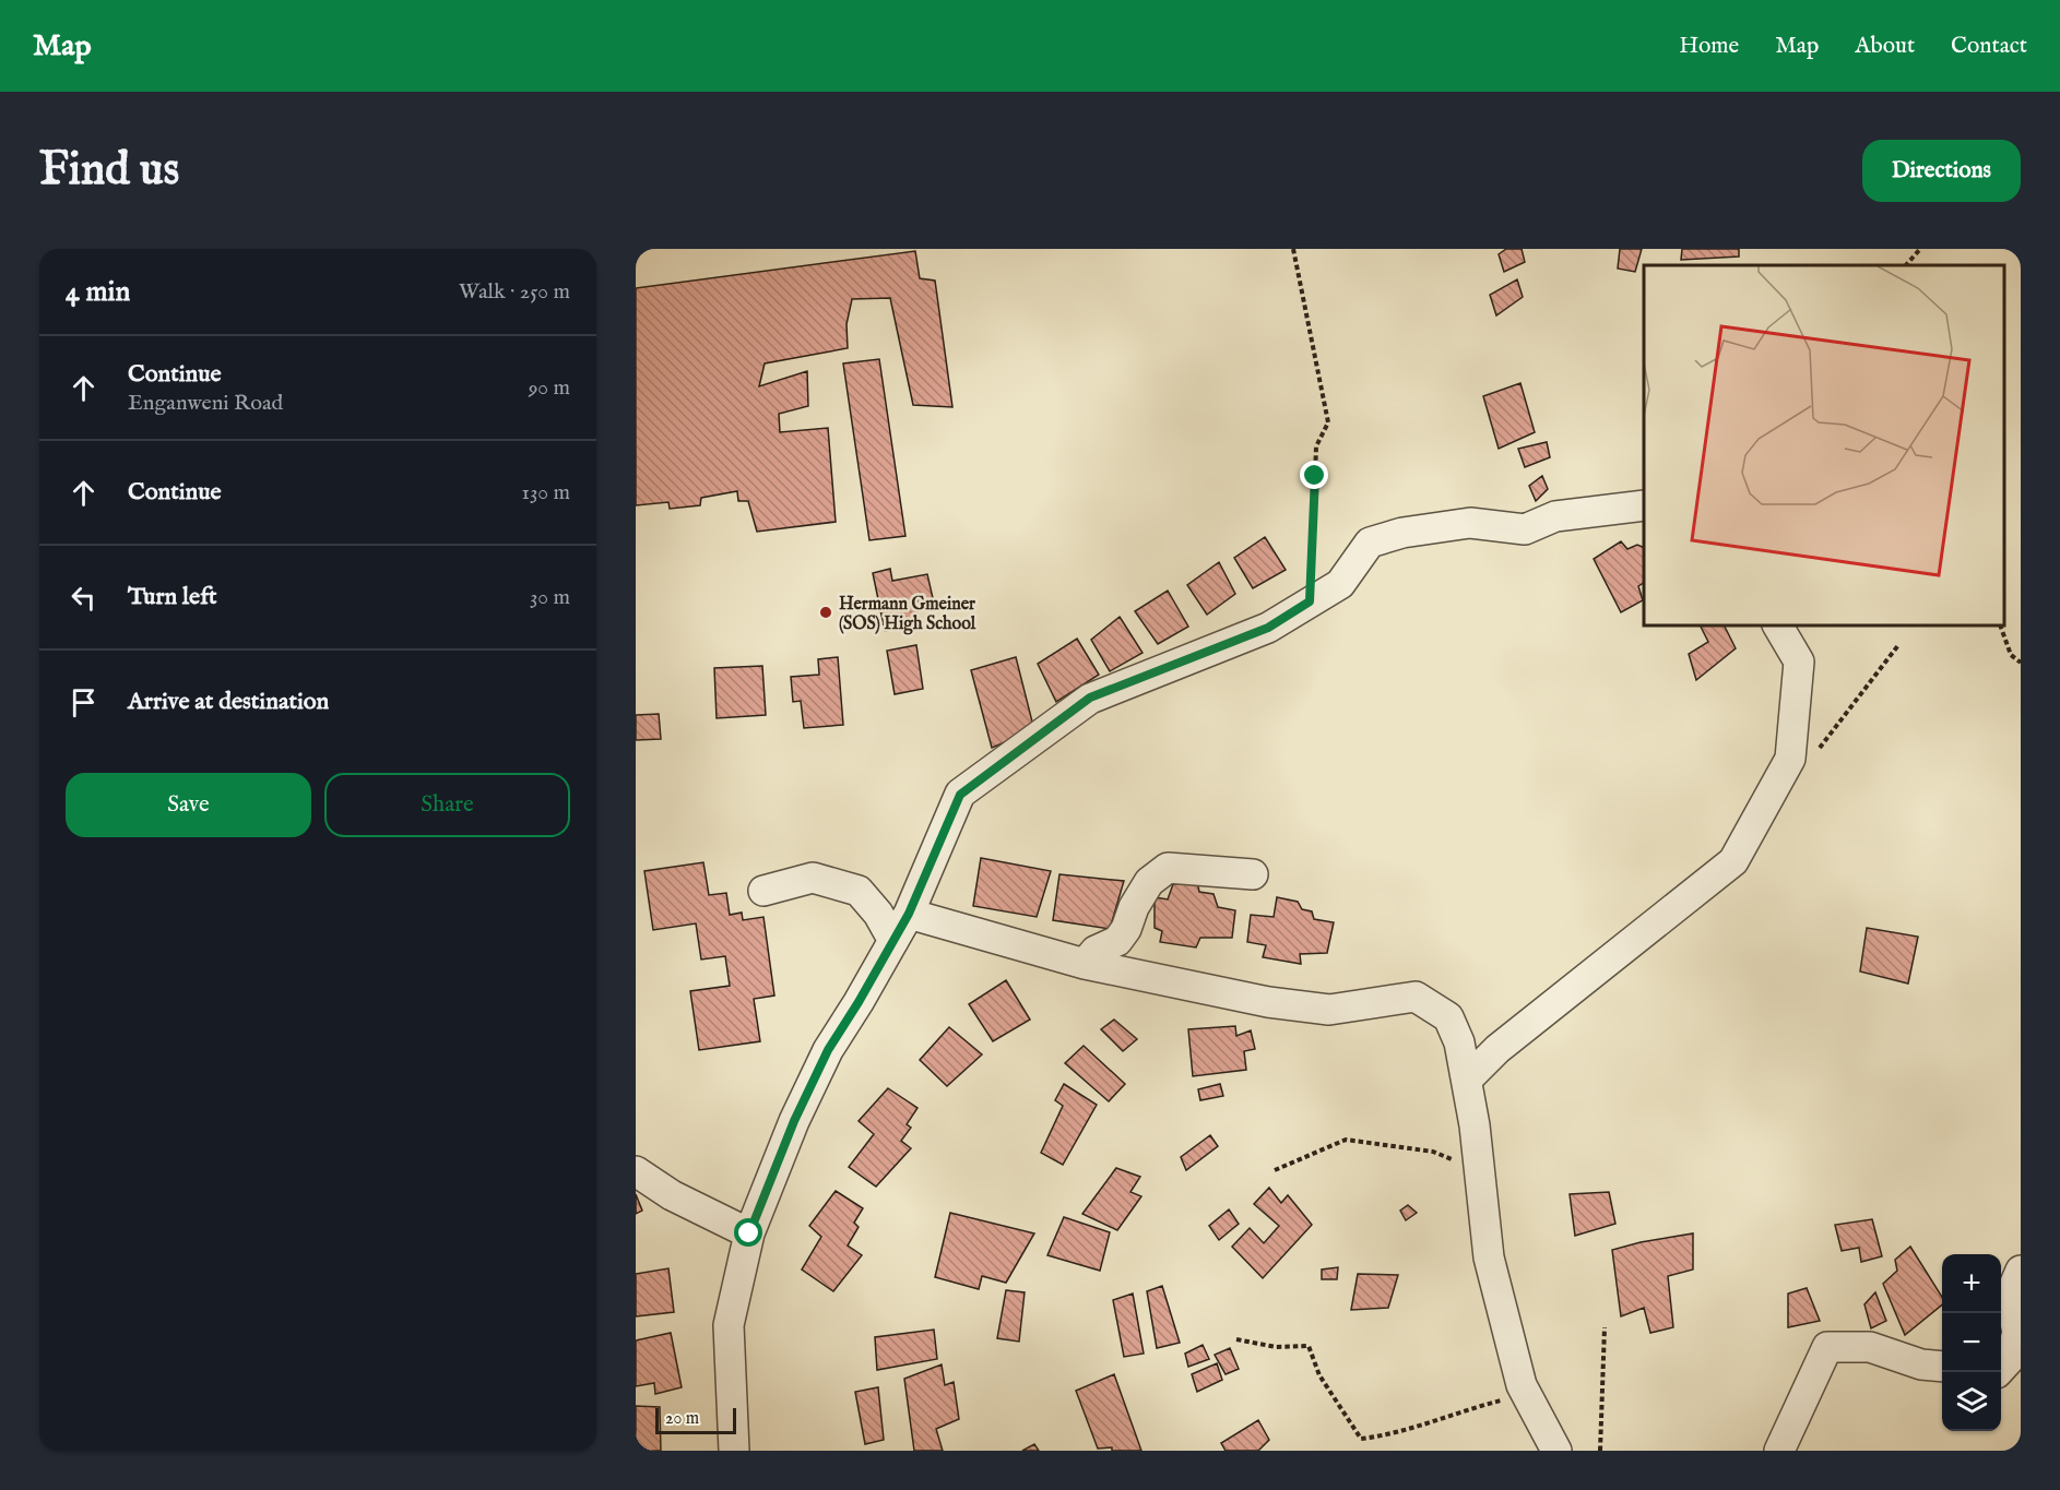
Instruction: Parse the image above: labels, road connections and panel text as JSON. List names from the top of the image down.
{
  "places": ["Hermann Gmeiner (SOS) High School"],
  "scale_bar": "20 m",
  "page": {
    "header": "Map",
    "nav": [
      "Home",
      "Map",
      "About",
      "Contact"
    ],
    "buttons": [
      "Directions",
      ["Save", "Share"]
    ],
    "title": "Find us",
    "heading": ["4 min", "Walk · 250 m"],
    "list": [
      ["Continue", "Enganweni Road", "90 m"],
      ["Continue", "130 m"],
      ["Turn left", "30 m"],
      "Arrive at destination"
    ],
    "map_buttons": ["+", "−"],
    "scale": "20 m"
  }
}
